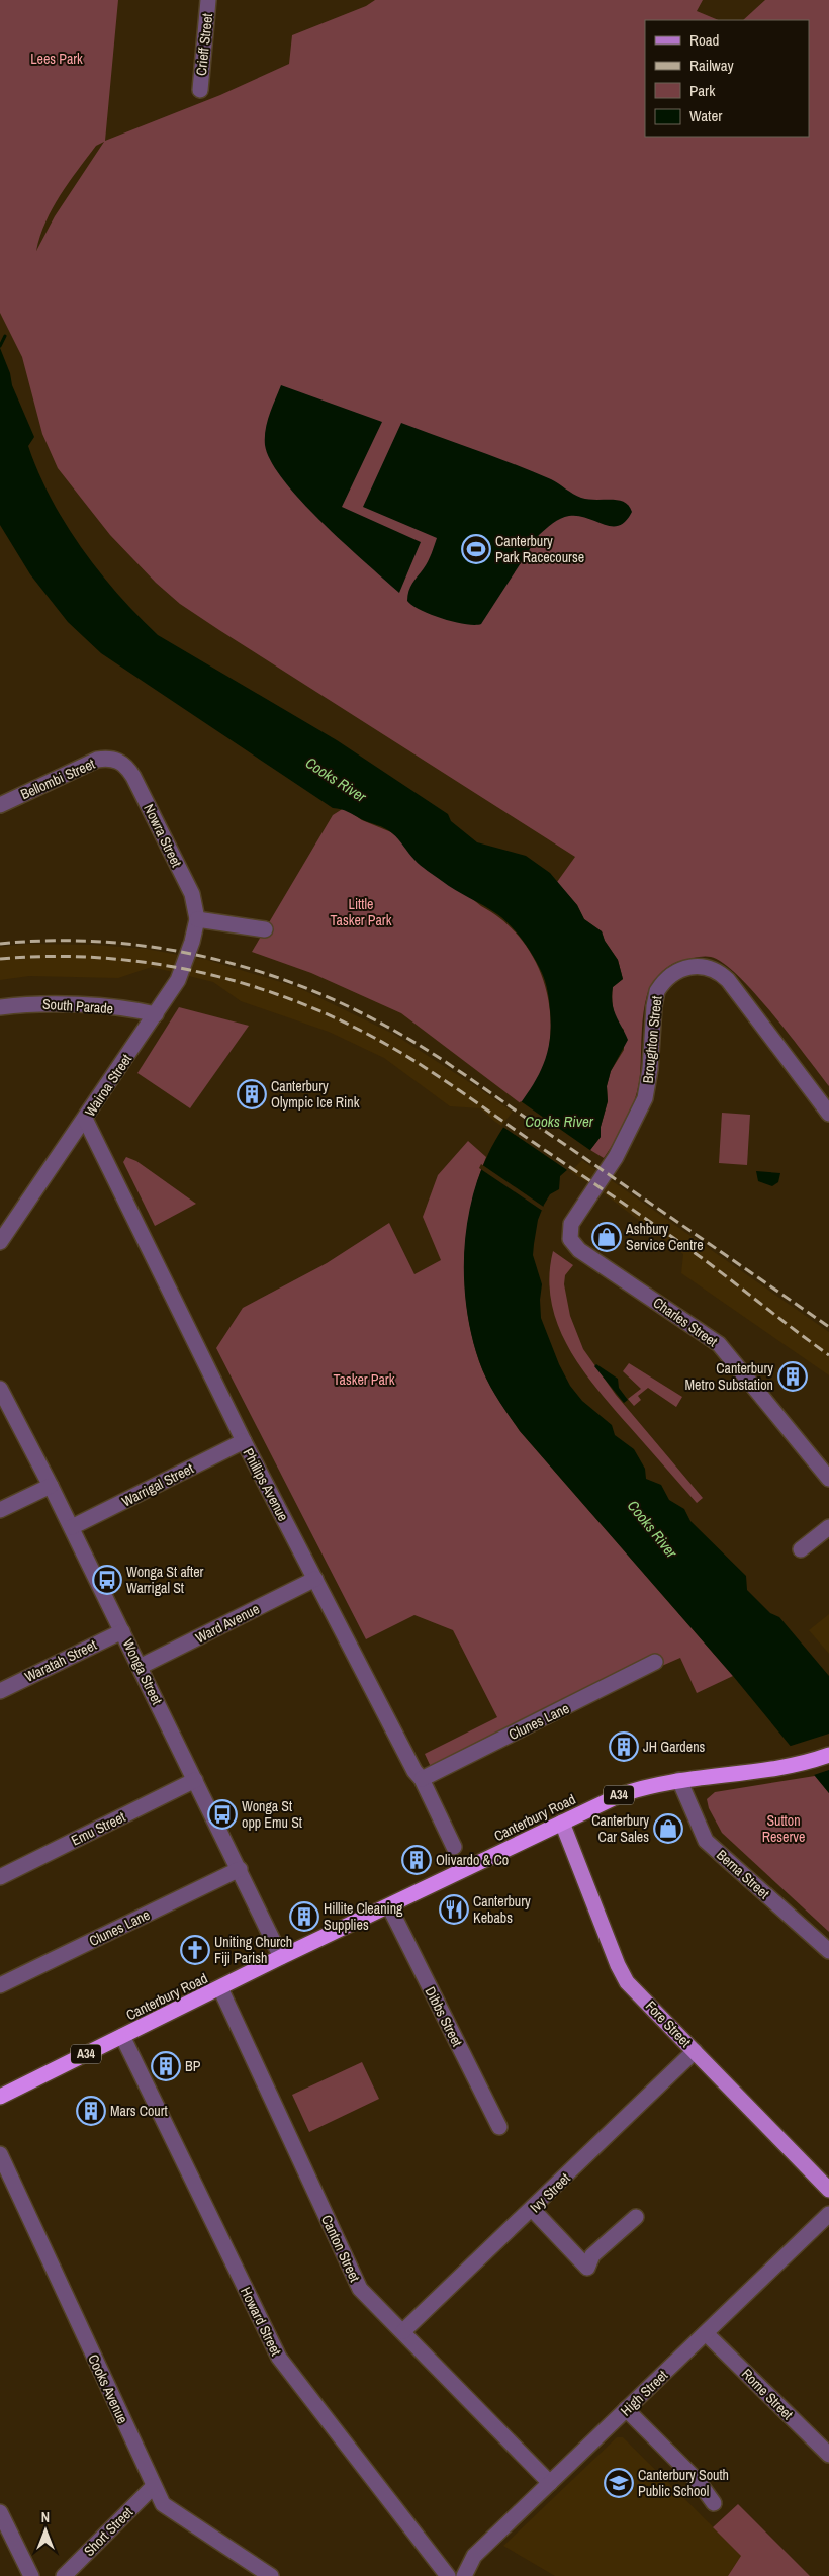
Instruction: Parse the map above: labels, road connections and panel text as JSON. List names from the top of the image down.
{
  "streets": {
    "highway": ["A34", "Canterbury Road"],
    "main road": ["Fore Street"],
    "street": [
      "Crieff Street",
      "Bellombi Street",
      "Nowra Street",
      "South Parade",
      "Broughton Street",
      "Wairoa Street",
      "Charles Street",
      "Warrigal Street",
      "Phillips Avenue",
      "Ward Avenue",
      "Waratah Street",
      "Wonga Street",
      "Clunes Lane",
      "Emu Street",
      "Berna Street",
      "Dibbs Street",
      "Ivy Street",
      "Canton Street",
      "Howard Street",
      "Cooks Avenue",
      "High Street",
      "Rome Street",
      "Short Street"
    ]
  },
  "crossings": [
    ["Bellombi Street", "Nowra Street"],
    ["Nowra Street", "Wairoa Street"],
    ["South Parade", "Wairoa Street"],
    ["Broughton Street", "Charles Street"],
    ["Wairoa Street", "Phillips Avenue"],
    ["Warrigal Street", "Phillips Avenue"],
    ["Warrigal Street", "Wonga Street"],
    ["Phillips Avenue", "Ward Avenue"],
    ["Phillips Avenue", "Clunes Lane"],
    ["Ward Avenue", "Wonga Street"],
    ["Waratah Street", "Wonga Street"],
    ["Wonga Street", "Clunes Lane"],
    ["Wonga Street", "Canterbury Road"],
    ["Wonga Street", "Emu Street"],
    ["Canterbury Road", "Berna Street"],
    ["Canterbury Road", "Dibbs Street"],
    ["Canterbury Road", "Fore Street"],
    ["Canterbury Road", "Canton Street"],
    ["Canterbury Road", "Howard Street"],
    ["Fore Street", "Ivy Street"],
    ["Ivy Street", "Canton Street"],
    ["Canton Street", "High Street"],
    ["Cooks Avenue", "Short Street"],
    ["High Street", "Rome Street"]
  ],
  "water": ["Cooks River"],
  "parks": [
    "Lees Park",
    "Little Tasker Park",
    "Tasker Park",
    "Sutton Reserve"
  ],
  "places": {
    "sports": ["Canterbury Park Racecourse"],
    "building": [
      "Canterbury Olympic Ice Rink",
      "Canterbury Metro Substation",
      "JH Gardens",
      "Olivardo & Co",
      "Hillite Cleaning Supplies",
      "BP",
      "Mars Court"
    ],
    "shop": ["Ashbury Service Centre", "Canterbury Car Sales"],
    "bus stop": ["Wonga St after Warrigal St", "Wonga St opp Emu St"],
    "restaurant": ["Canterbury Kebabs"],
    "church": ["Uniting Church Fiji Parish"],
    "school or university": ["Canterbury South Public School"]
  },
  "legend": [
    "Road",
    "Railway",
    "Park",
    "Water"
  ],
  "north": "top"
}
